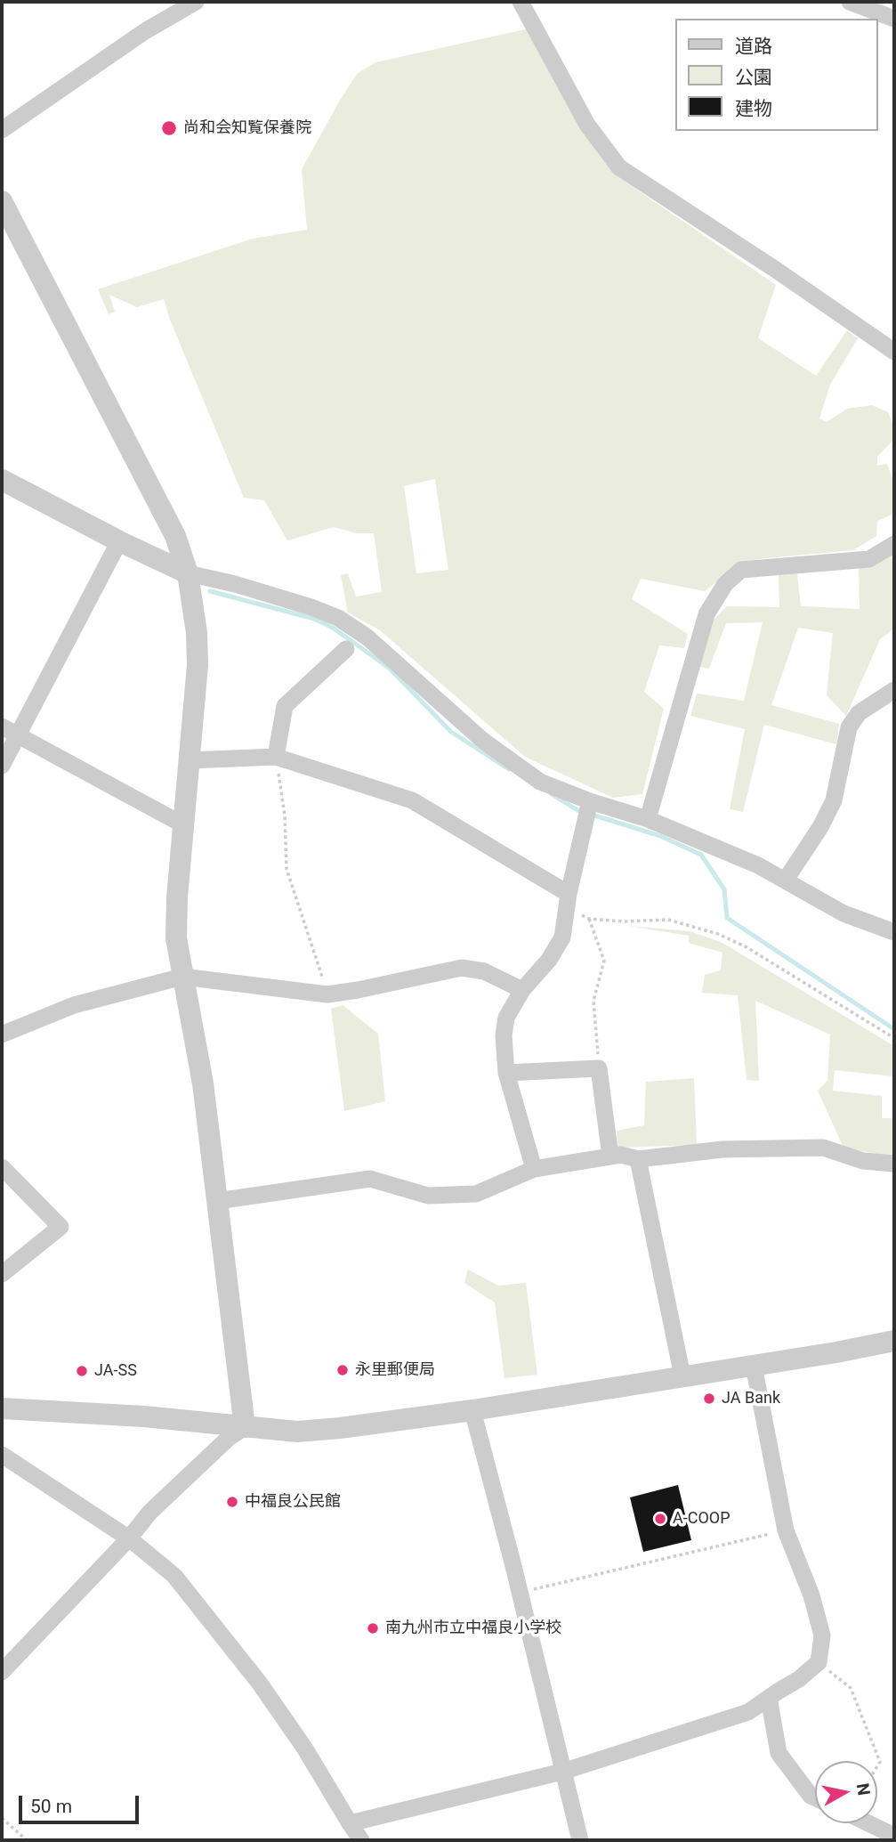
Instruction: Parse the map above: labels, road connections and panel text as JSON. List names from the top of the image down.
{
  "places": [
    "尚和会知覧保養院",
    "永里郵便局",
    "JA-SS",
    "JA Bank",
    "中福良公民館",
    "A-COOP",
    "南九州市立中福良小学校"
  ],
  "legend": ["道路", "公園", "建物"],
  "scale_bar": "50 m",
  "north": "right"
}
